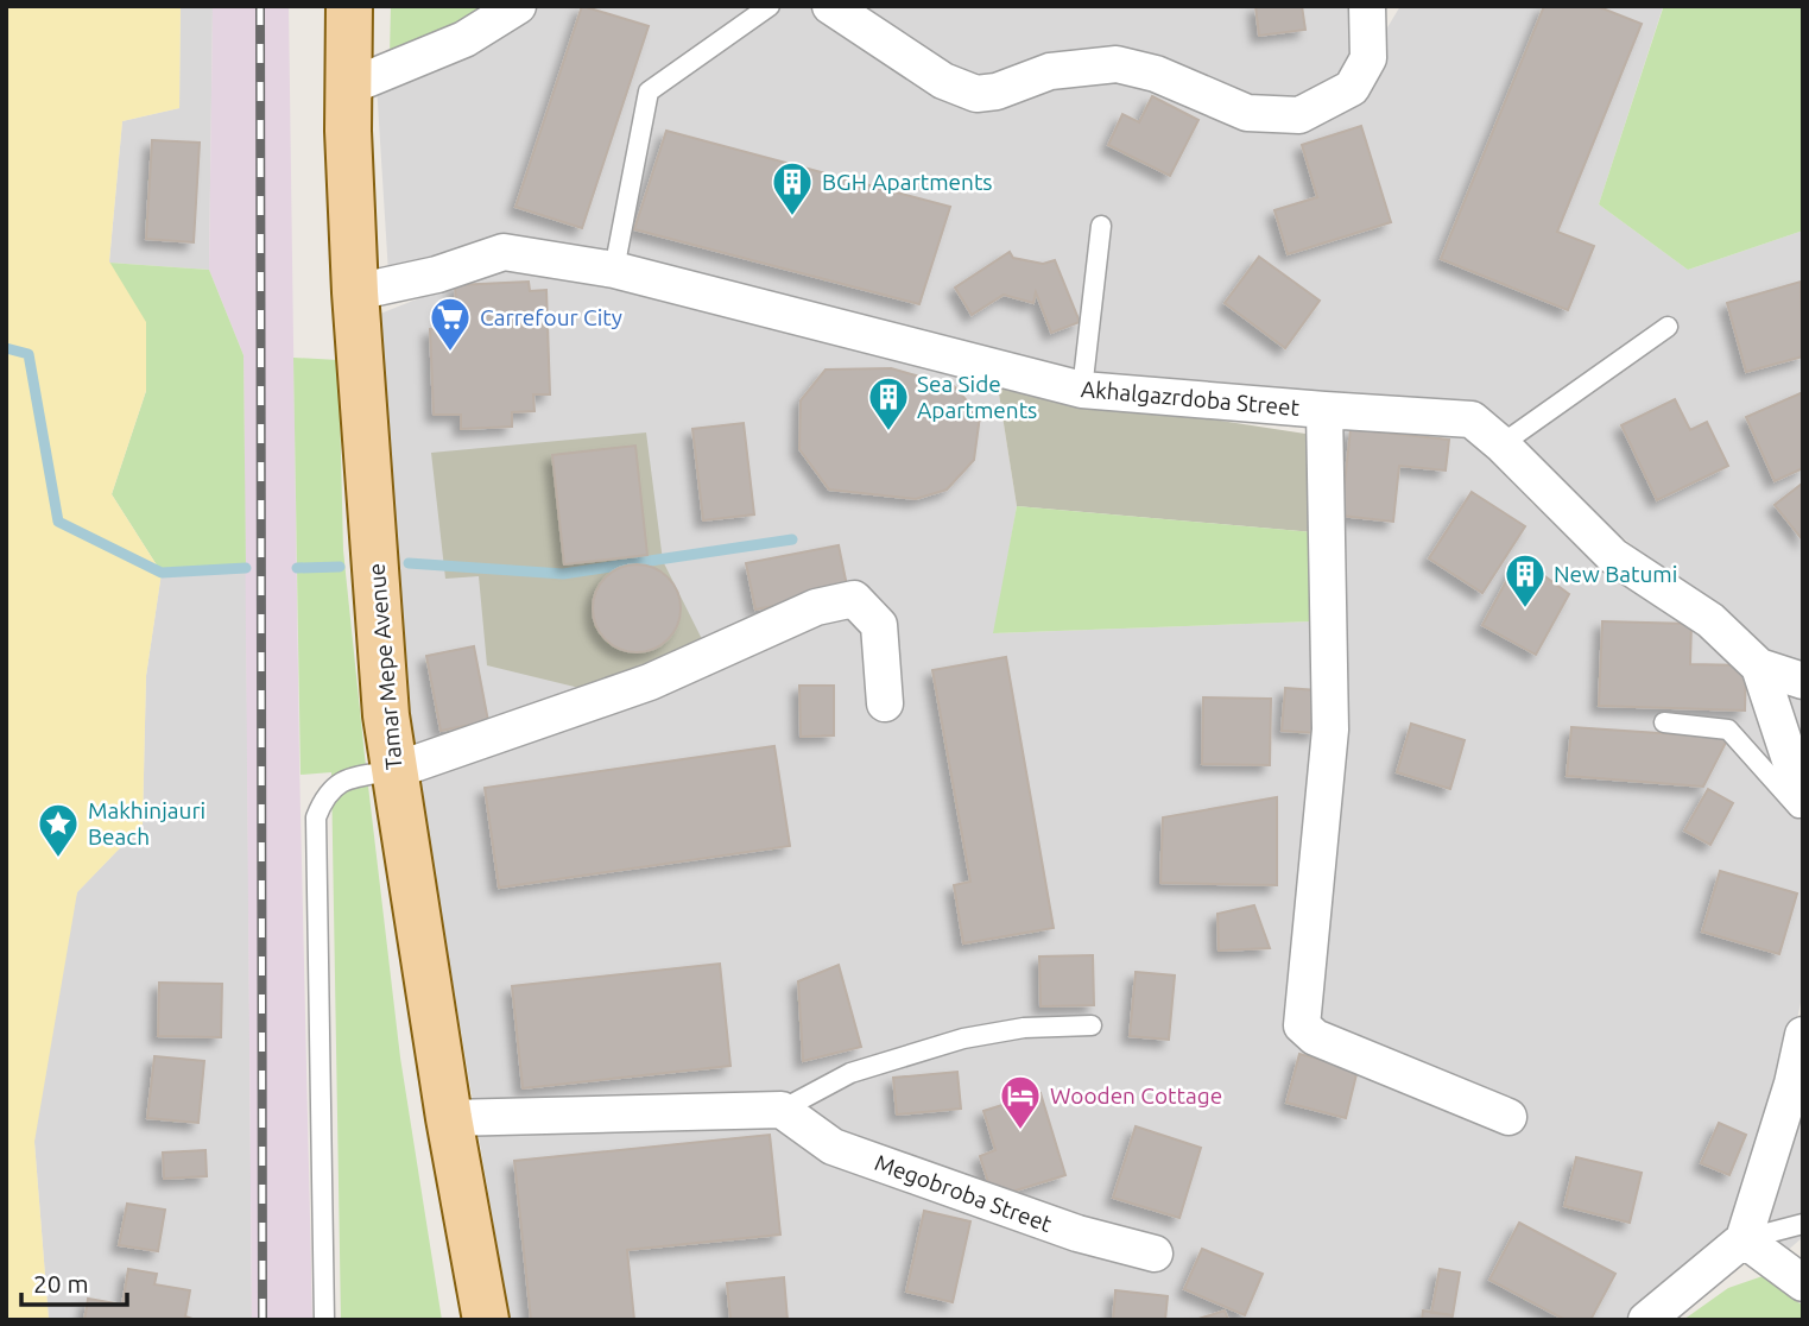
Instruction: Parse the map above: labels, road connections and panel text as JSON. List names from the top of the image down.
{
  "streets": {
    "main road": ["Tamar Mepe Avenue"],
    "street": ["Akhalgazrdoba Street", "Megobroba Street"]
  },
  "crossings": [
    ["Akhalgazrdoba Street", "Tamar Mepe Avenue"]
  ],
  "places": {
    "building": ["BGH Apartments", "Sea Side Apartments", "New Batumi"],
    "supermarket": ["Carrefour City"],
    "place": ["Makhinjauri Beach"],
    "hotel": ["Wooden Cottage"]
  },
  "scale_bar": "20 m"
}
